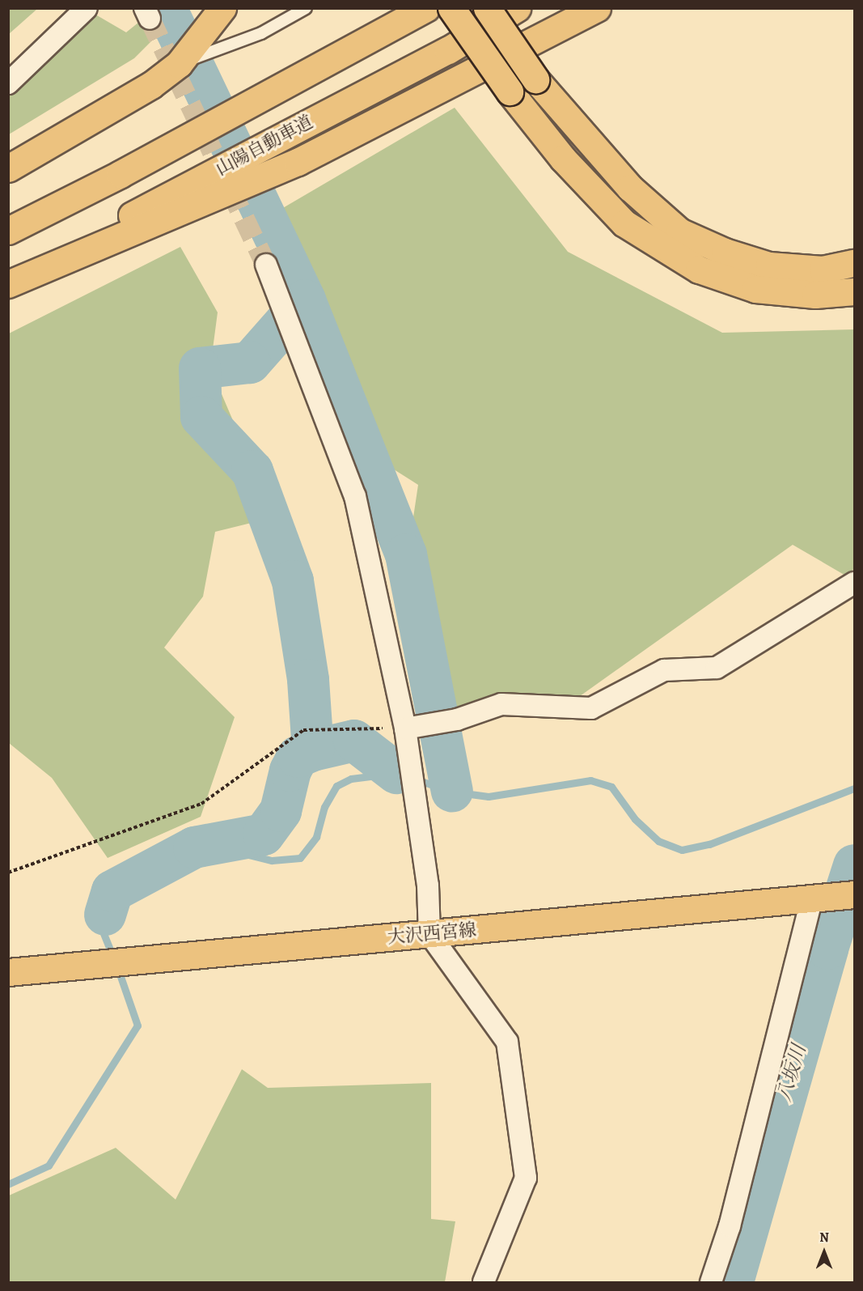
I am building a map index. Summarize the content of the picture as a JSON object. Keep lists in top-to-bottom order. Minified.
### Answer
{"streets":{"main road":["山陽自動車道","大沢西宮線"]},"water":["八坂川"],"north":"top"}
